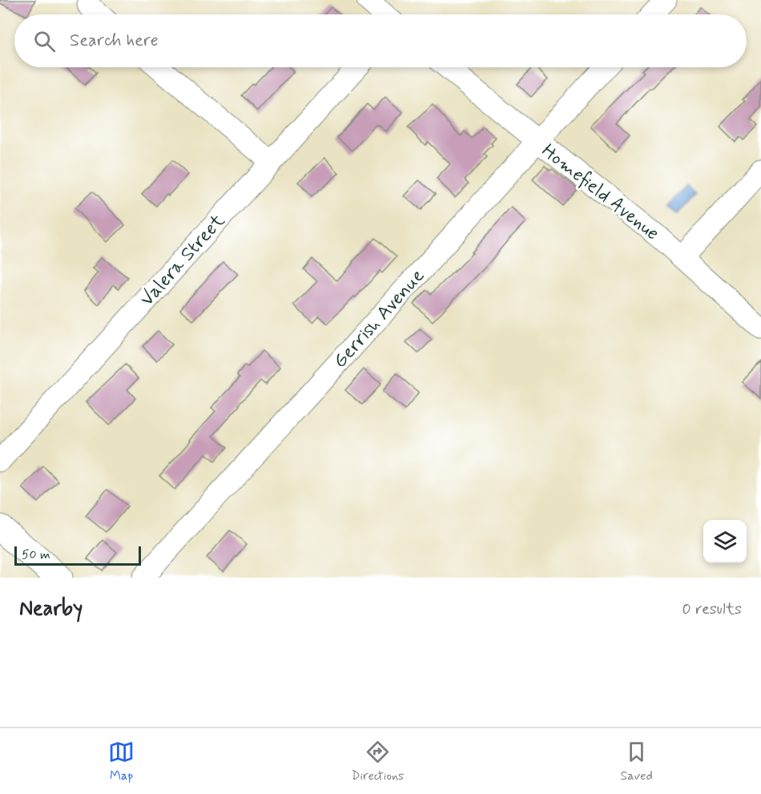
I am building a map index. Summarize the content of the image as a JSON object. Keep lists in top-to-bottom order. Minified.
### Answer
{"streets":{"street":["Homefield Avenue","Valera Street","Gerrish Avenue"]},"crossings":[["Homefield Avenue","Gerrish Avenue"]],"scale_bar":"50 m","page":{"search":"Search here","scale":"50 m","heading":["Nearby","0 results"],"nav":["Map","Directions","Saved"]}}
